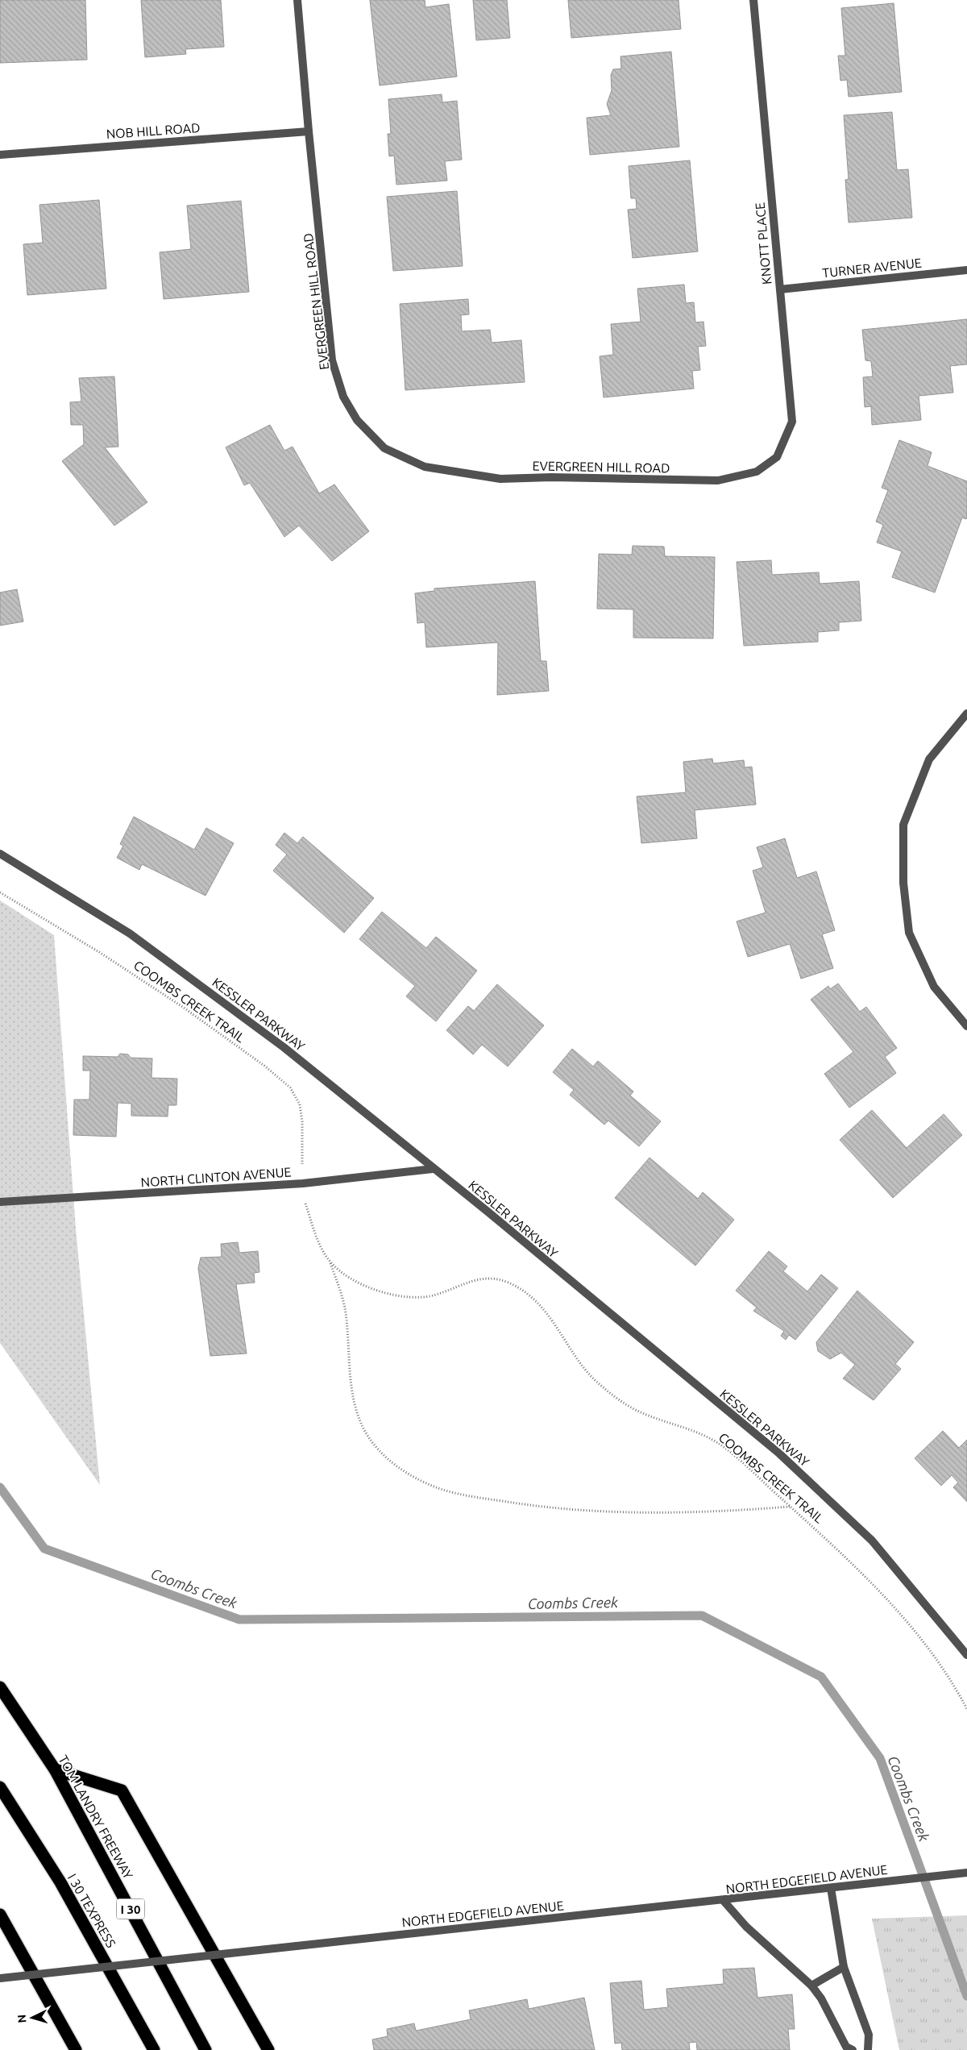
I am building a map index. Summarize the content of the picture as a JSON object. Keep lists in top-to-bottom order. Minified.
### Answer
{"streets":{"highway":["TOM LANDRY FREEWAY","I 30","I 30 TEXPRESS"],"street":["NOB HILL ROAD","KNOTT PLACE","TURNER AVENUE","EVERGREEN HILL ROAD","KESSLER PARKWAY","NORTH CLINTON AVENUE","NORTH EDGEFIELD AVENUE"],"path":["COOMBS CREEK TRAIL"]},"crossings":[["NOB HILL ROAD","EVERGREEN HILL ROAD"],["KNOTT PLACE","TURNER AVENUE"],["KNOTT PLACE","EVERGREEN HILL ROAD"],["KESSLER PARKWAY","NORTH CLINTON AVENUE"]],"water":["Coombs Creek"],"north":"left"}
